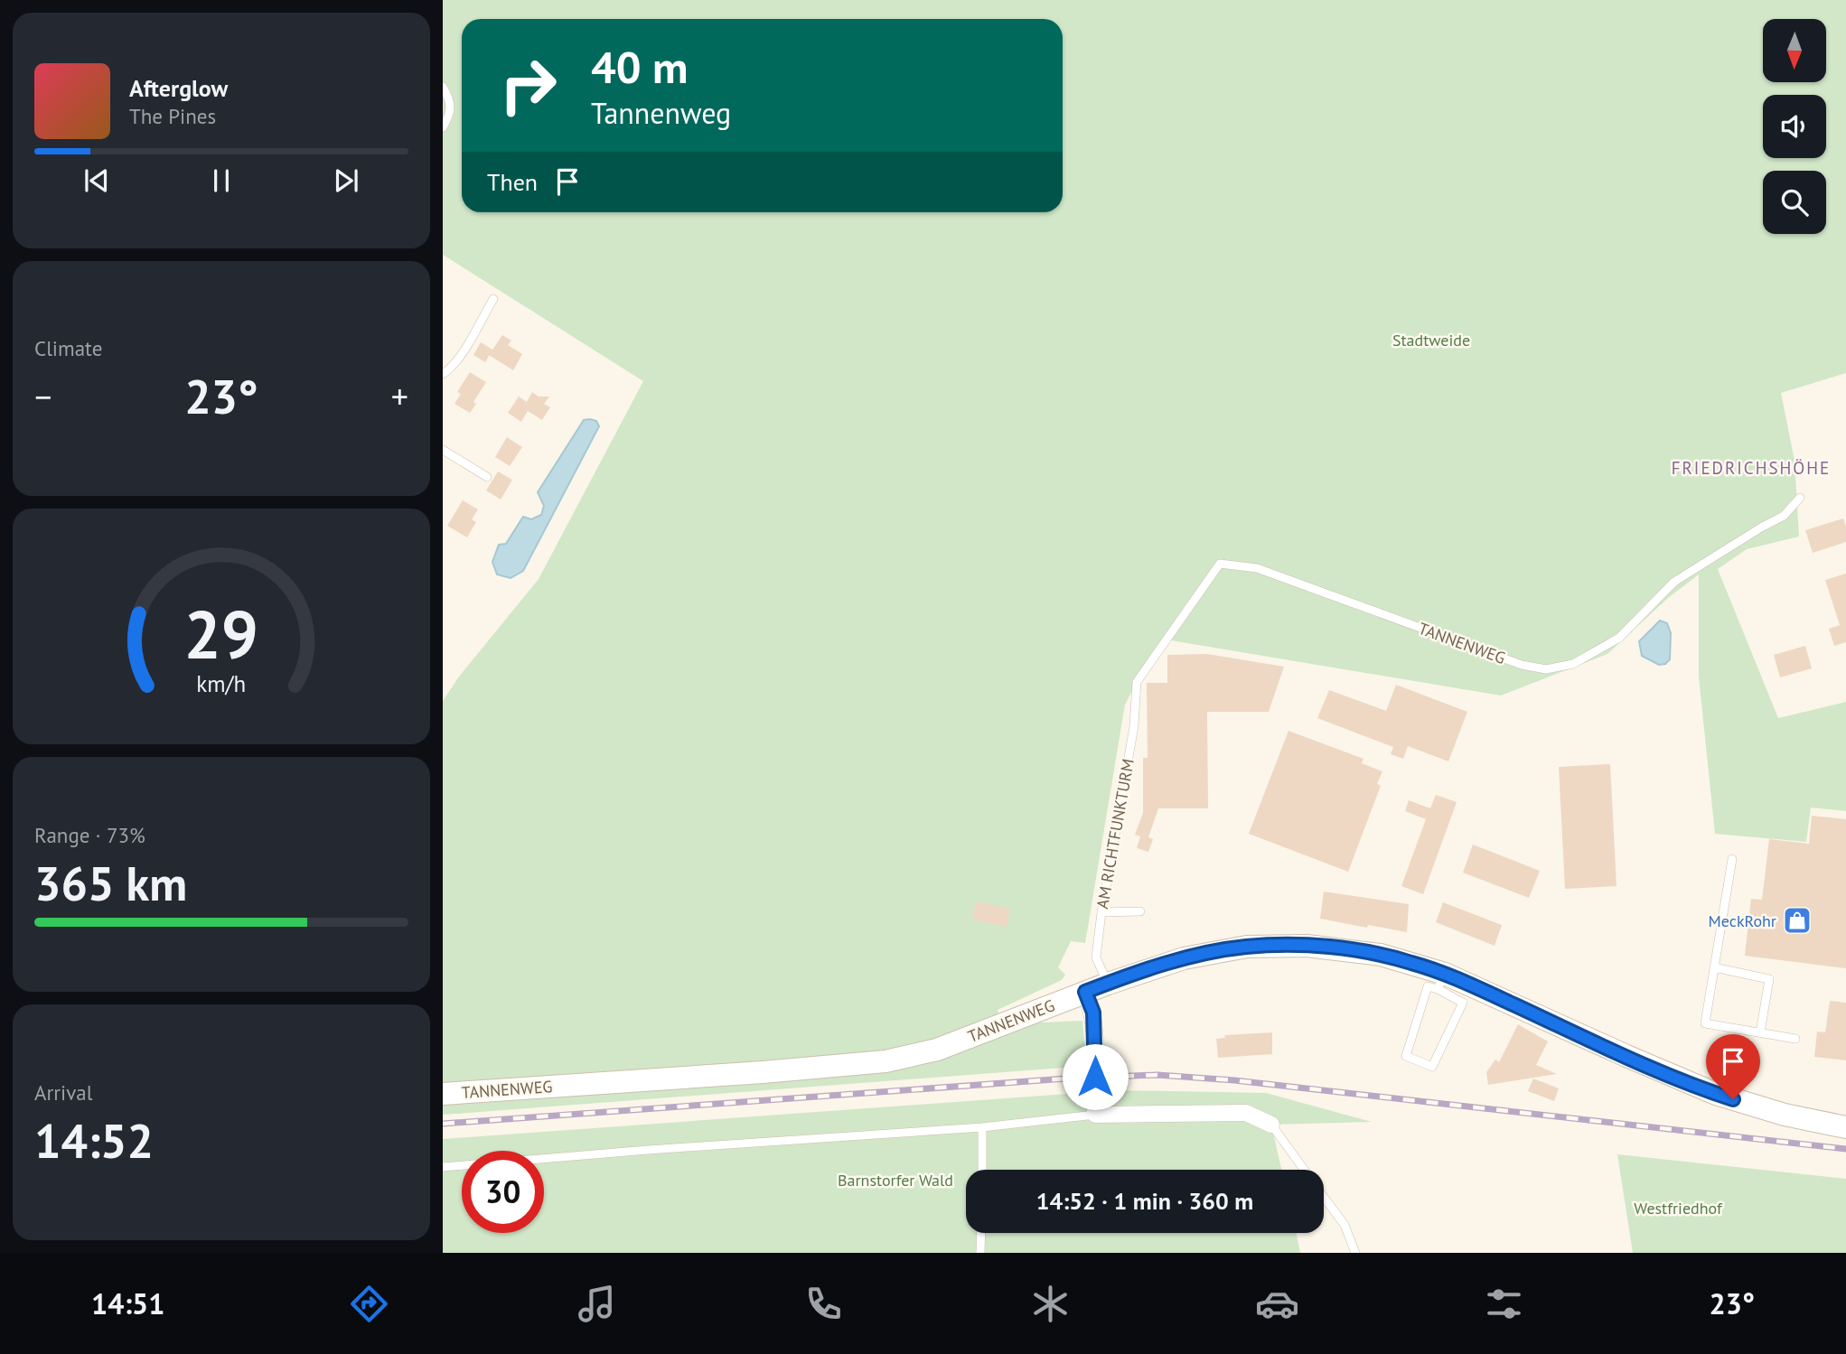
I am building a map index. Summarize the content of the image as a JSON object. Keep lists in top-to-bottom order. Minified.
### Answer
{"streets":{"street":["TANNENWEG"],"lane":["AM RICHTFUNKTURM"]},"crossings":[["TANNENWEG","AM RICHTFUNKTURM"]],"districts":["FRIEDRICHSHÖHE"],"parks":["Stadtweide","Barnstorfer Wald","Westfriedhof"],"places":{"shop":["MeckRohr"]},"north":"bottom","page":{"turn":["40 m","Tannenweg"],"song":["Afterglow","The Pines"],"then":"Then","tile":["Climate",["Range · 73%","365 km"],["Arrival","14:52"]],"heat":["−","23°","+"],"limit":"30","trip":"14:52 · 1 min · 360 m","tabs":["14:51","23°"],"gauge":["29","km/h"]}}
